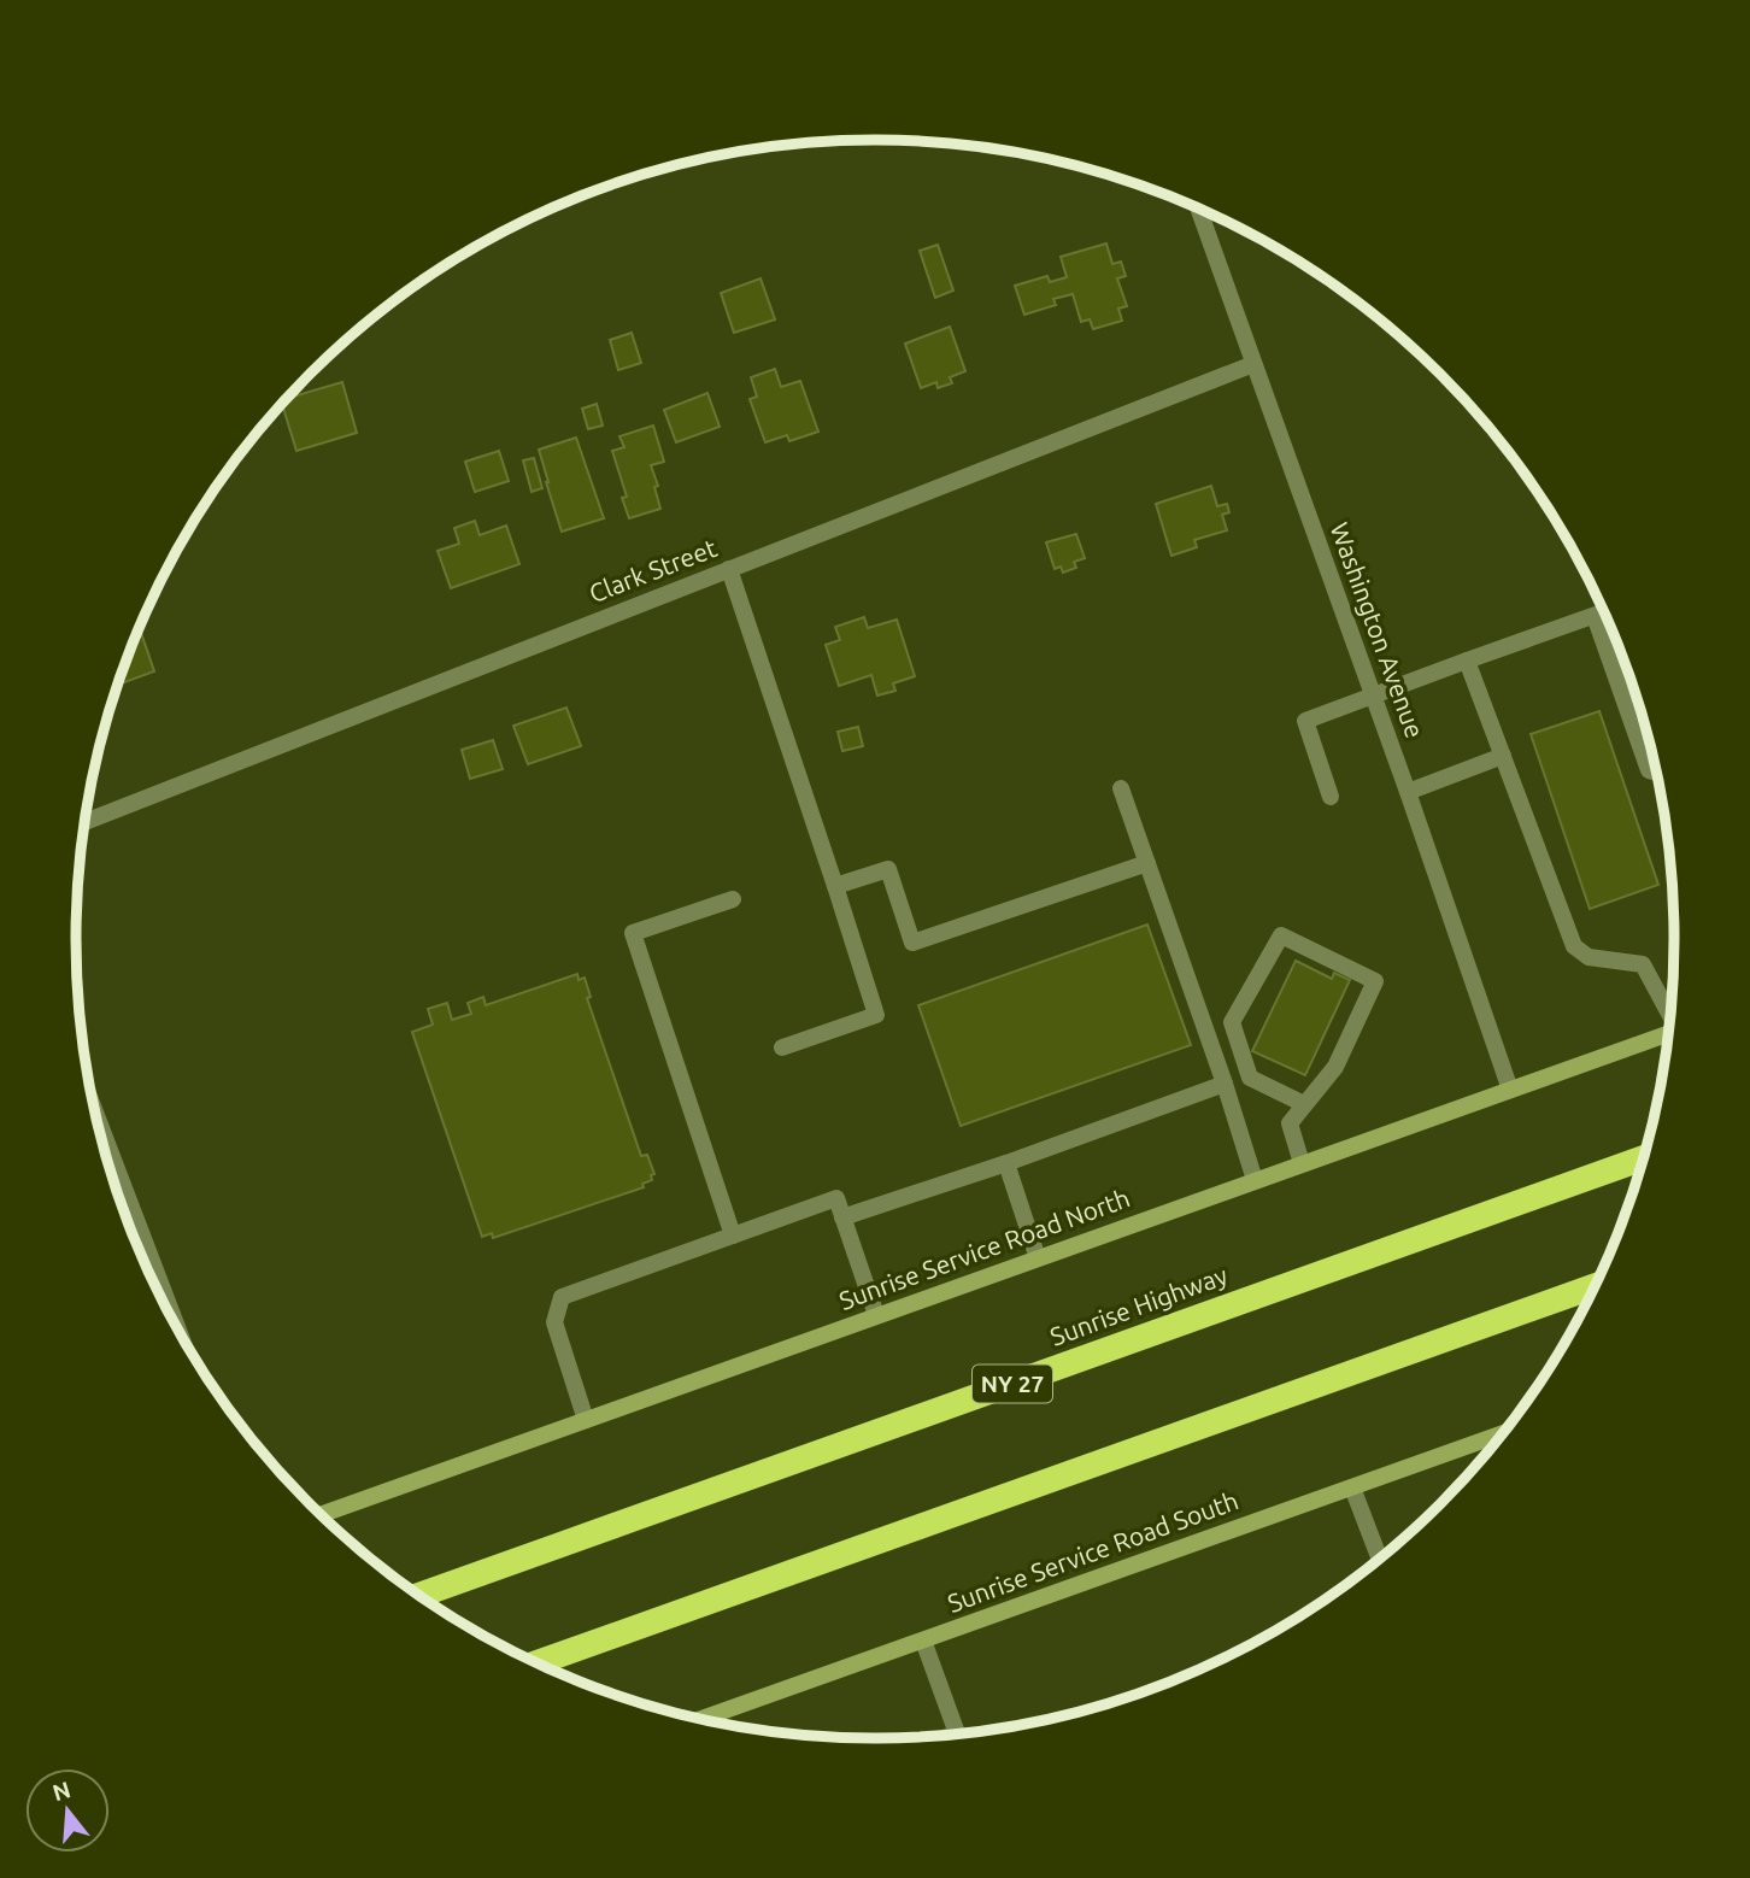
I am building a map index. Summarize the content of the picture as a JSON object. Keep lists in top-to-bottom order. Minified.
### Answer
{"streets":{"highway":["Sunrise Highway","NY 27"],"main road":["Sunrise Service Road North","Sunrise Service Road South"],"street":["Clark Street","Washington Avenue"]},"crossings":[["Clark Street","Washington Avenue"],["Washington Avenue","Sunrise Service Road North"]],"north":"top"}
